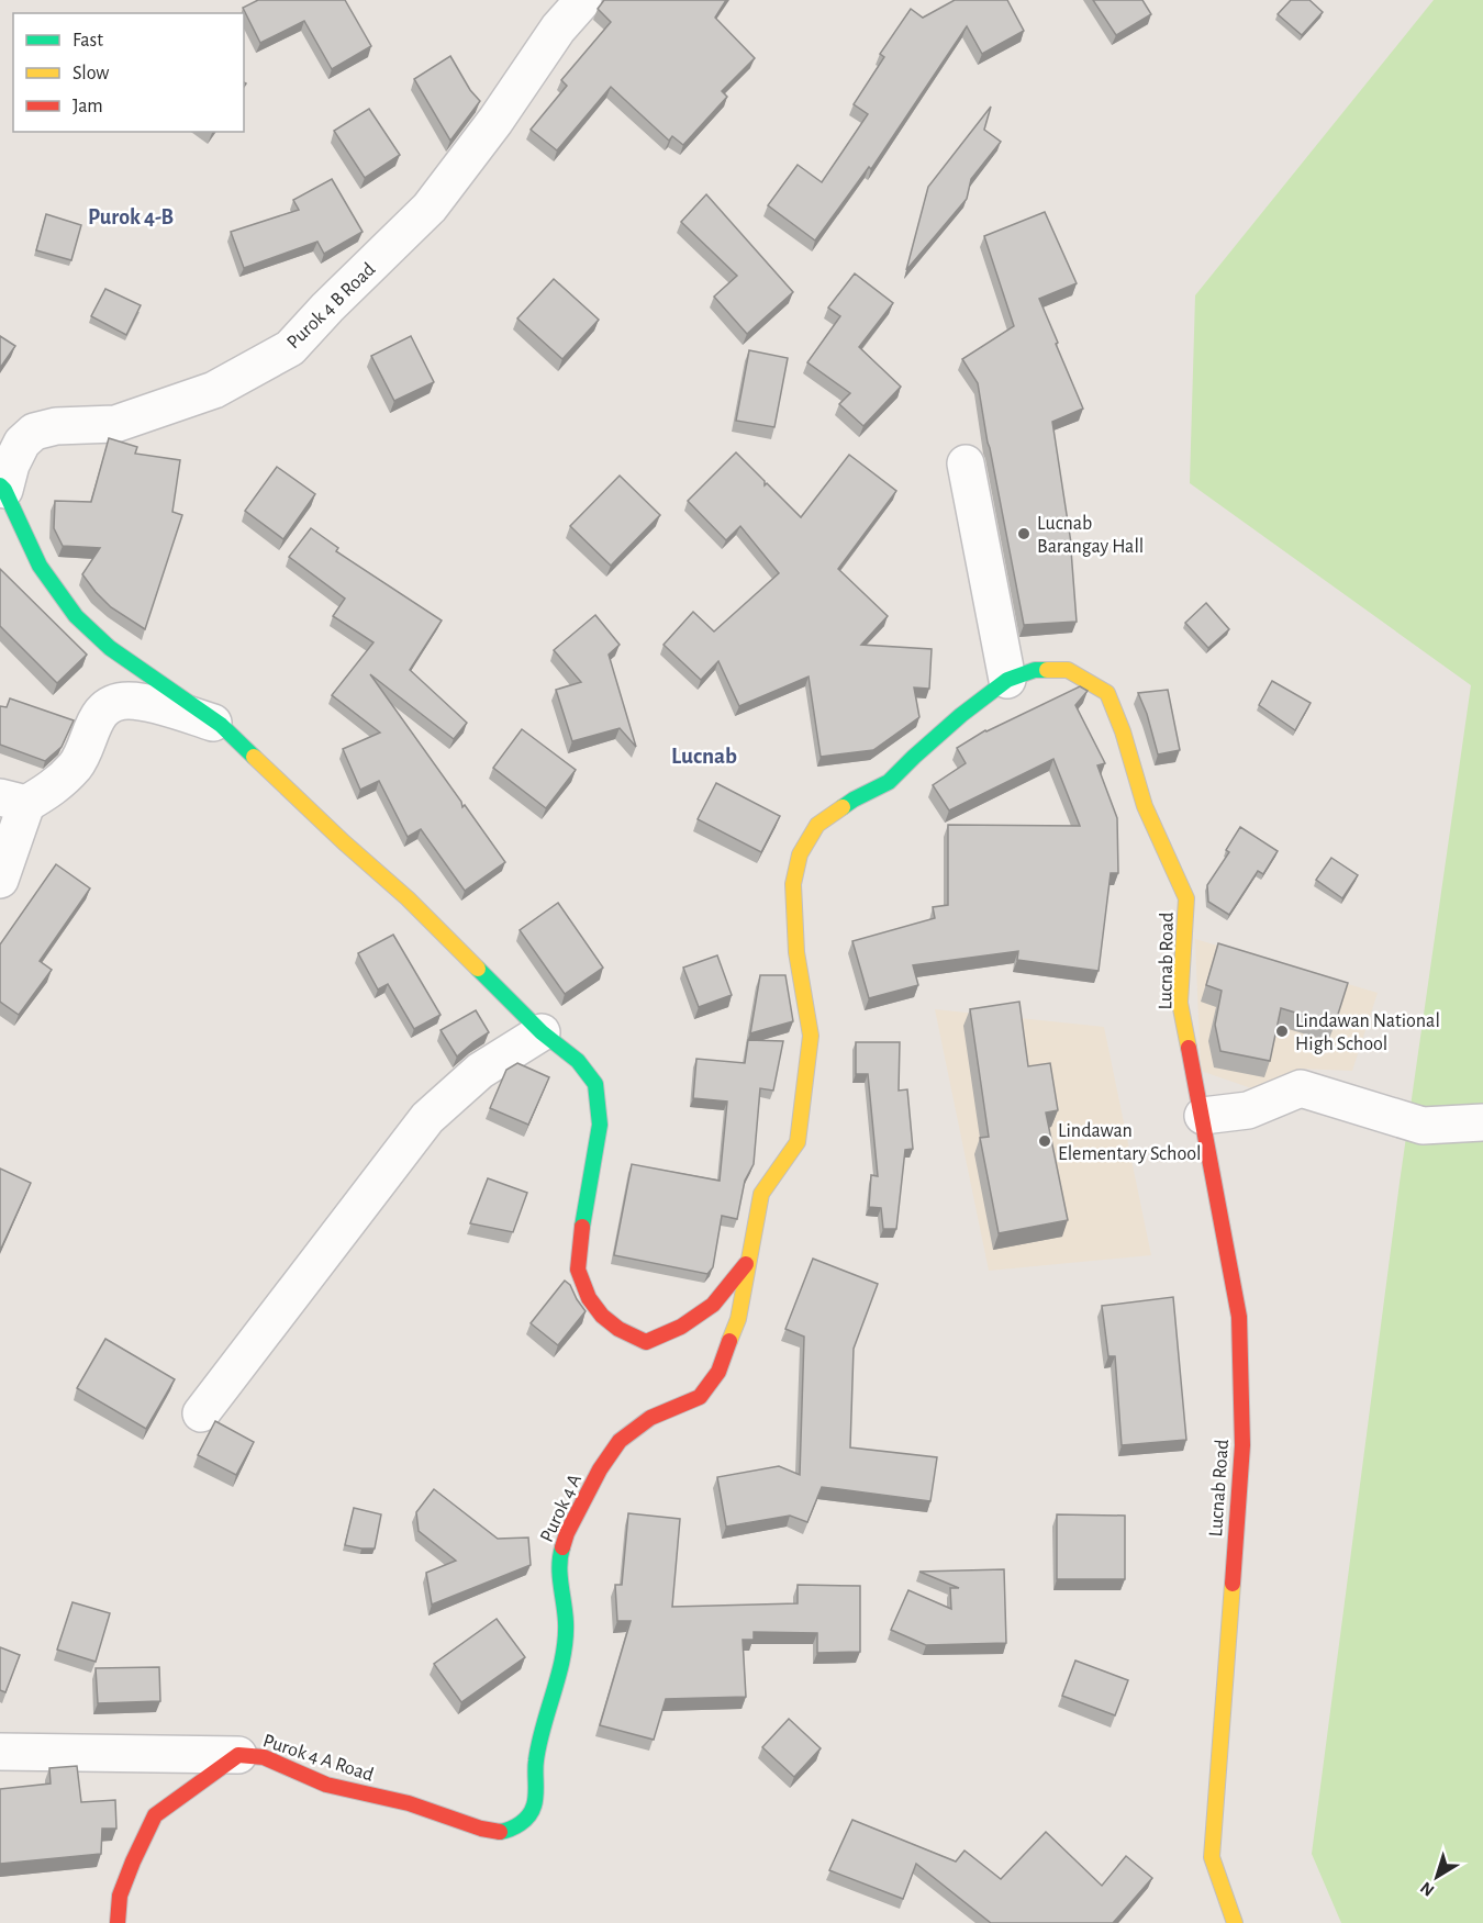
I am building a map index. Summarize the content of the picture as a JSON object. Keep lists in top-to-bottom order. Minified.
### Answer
{"streets":{"street":["Purok 4 B Road","Lucnab Road","Purok 4 A","Purok 4 A Road"]},"crossings":[["Lucnab Road","Purok 4 A"],["Purok 4 A","Purok 4 A Road"]],"districts":["Purok 4-B","Lucnab"],"places":["Lucnab Barangay Hall","Lindawan National High School","Lindawan Elementary School"],"legend":["Fast","Slow","Jam"],"north":"bottom left"}
